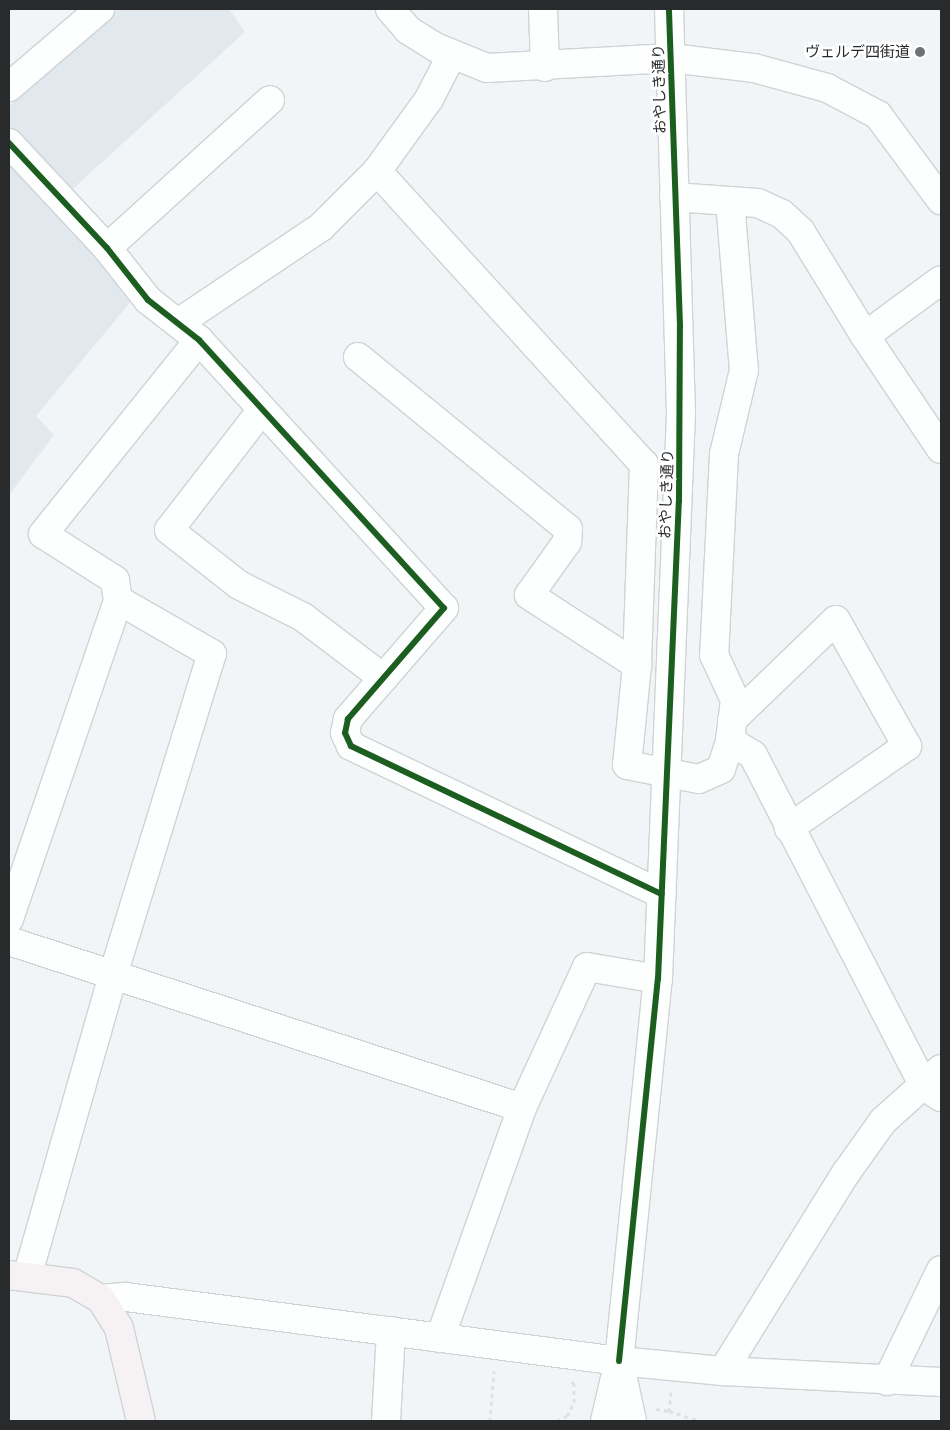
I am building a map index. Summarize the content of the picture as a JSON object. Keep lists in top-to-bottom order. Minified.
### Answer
{"streets":{"street":["おやしき通り"]},"places":["ヴェルデ四街道"]}
